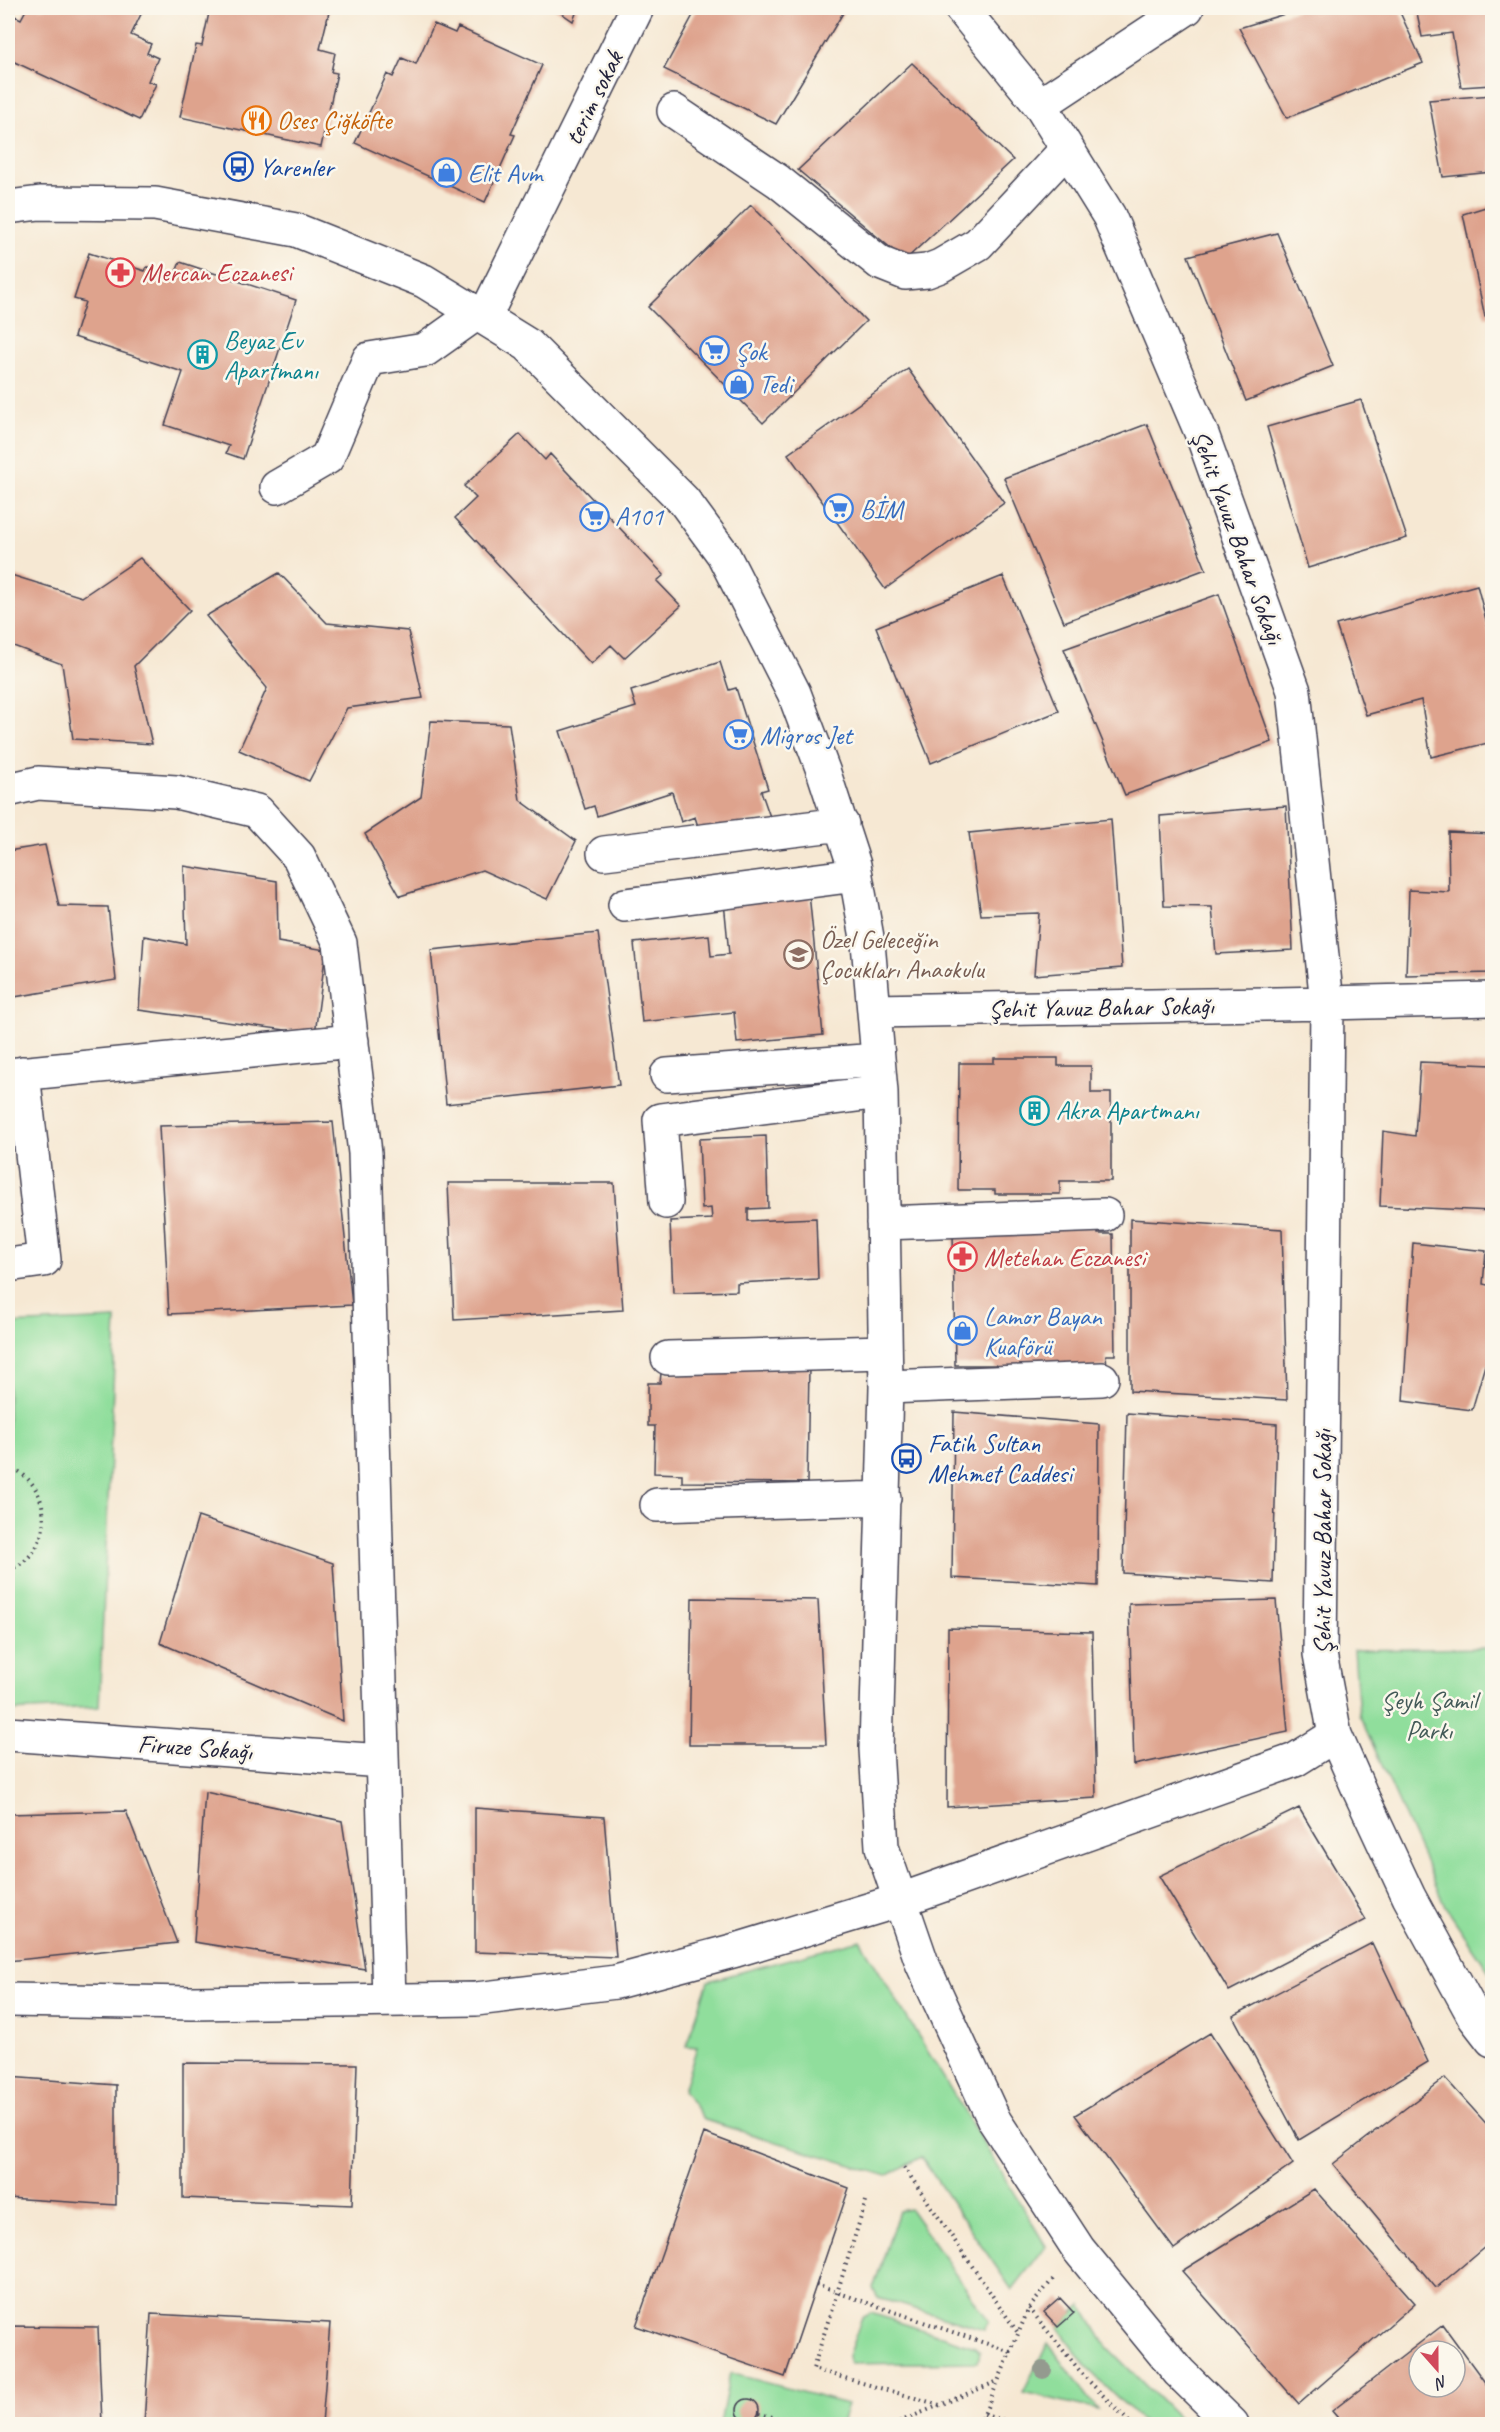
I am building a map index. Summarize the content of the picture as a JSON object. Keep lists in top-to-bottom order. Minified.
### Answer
{"streets":{"street":["terim sokak","Şehit Yavuz Bahar Sokağı","Firuze Sokağı"]},"parks":["Şeyh Şamil Parkı"],"places":{"restaurant":["Oses Çiğköfte"],"bus stop":["Yarenler","Fatih Sultan Mehmet Caddesi"],"shop":["Elit Avm","Tedi","Lamor Bayan Kuaförü"],"pharmacy":["Mercan Eczanesi","Metehan Eczanesi"],"supermarket":["Şok","BİM","A101","Migros Jet"],"building":["Beyaz Ev Apartmanı","Akra Apartmanı"],"school or university":["Özel Geleceğin Çocukları Anaokulu"]},"north":"bottom"}
